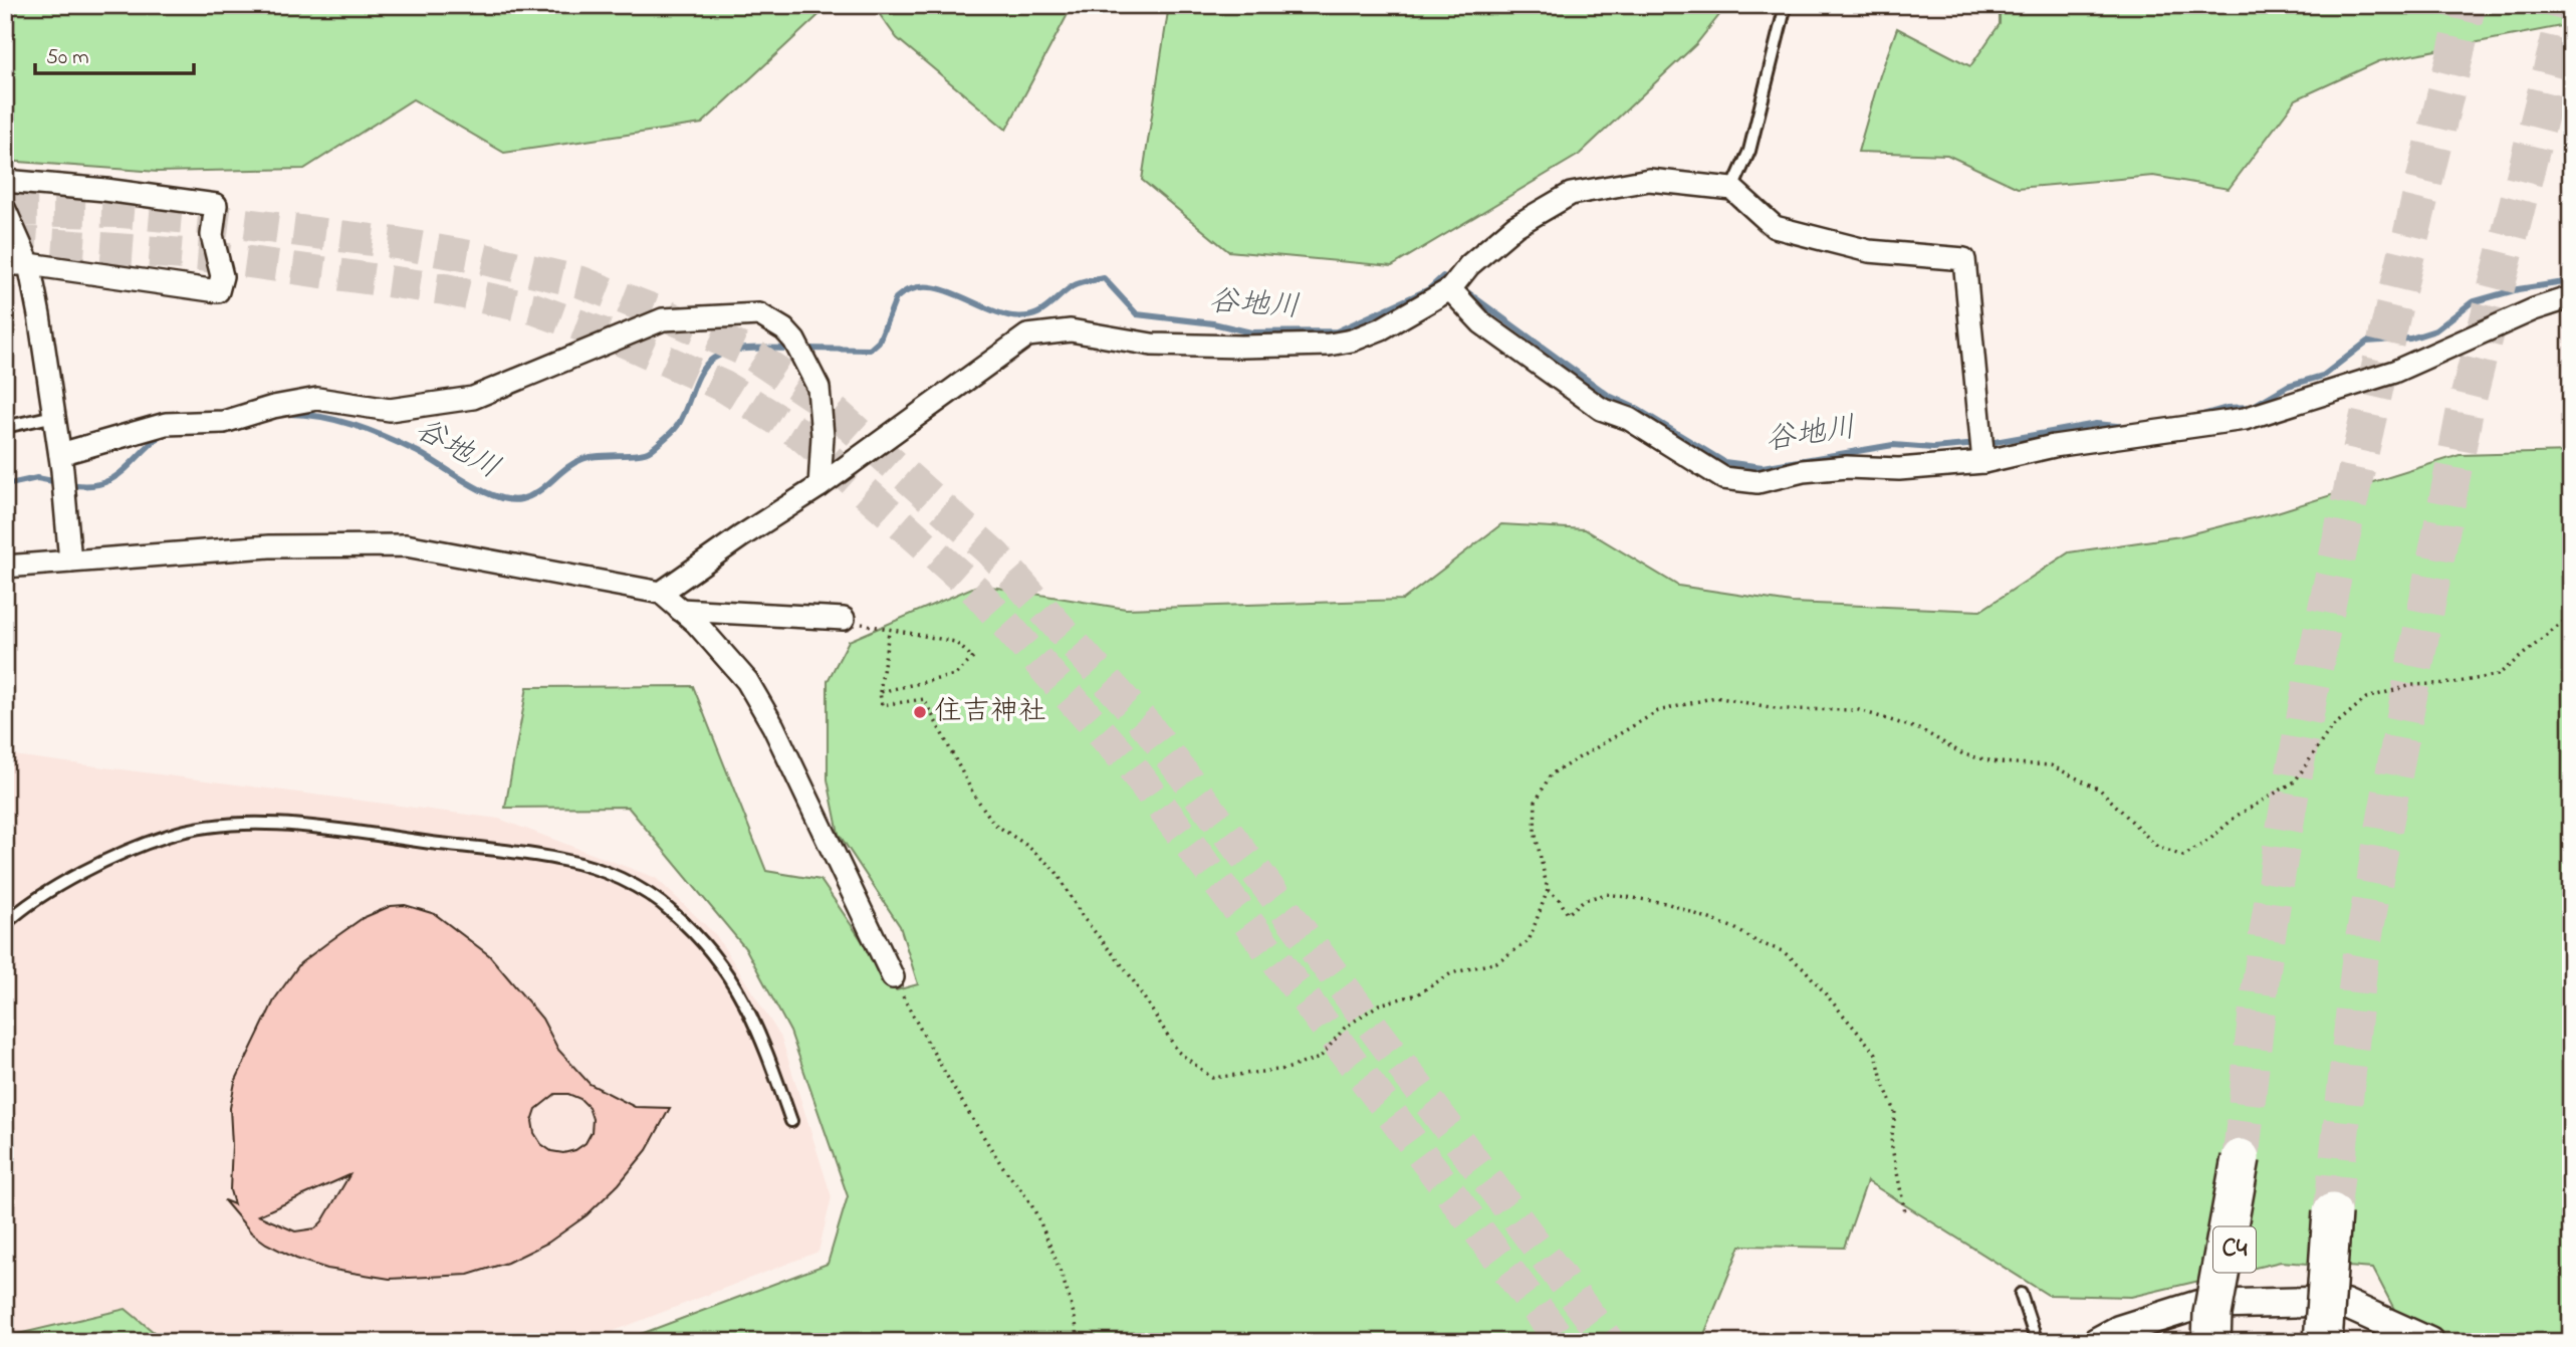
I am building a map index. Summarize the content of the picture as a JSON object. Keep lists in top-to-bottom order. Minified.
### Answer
{"streets":{"highway":["C4"]},"water":["谷地川"],"places":["住吉神社"],"scale_bar":"50 m"}
